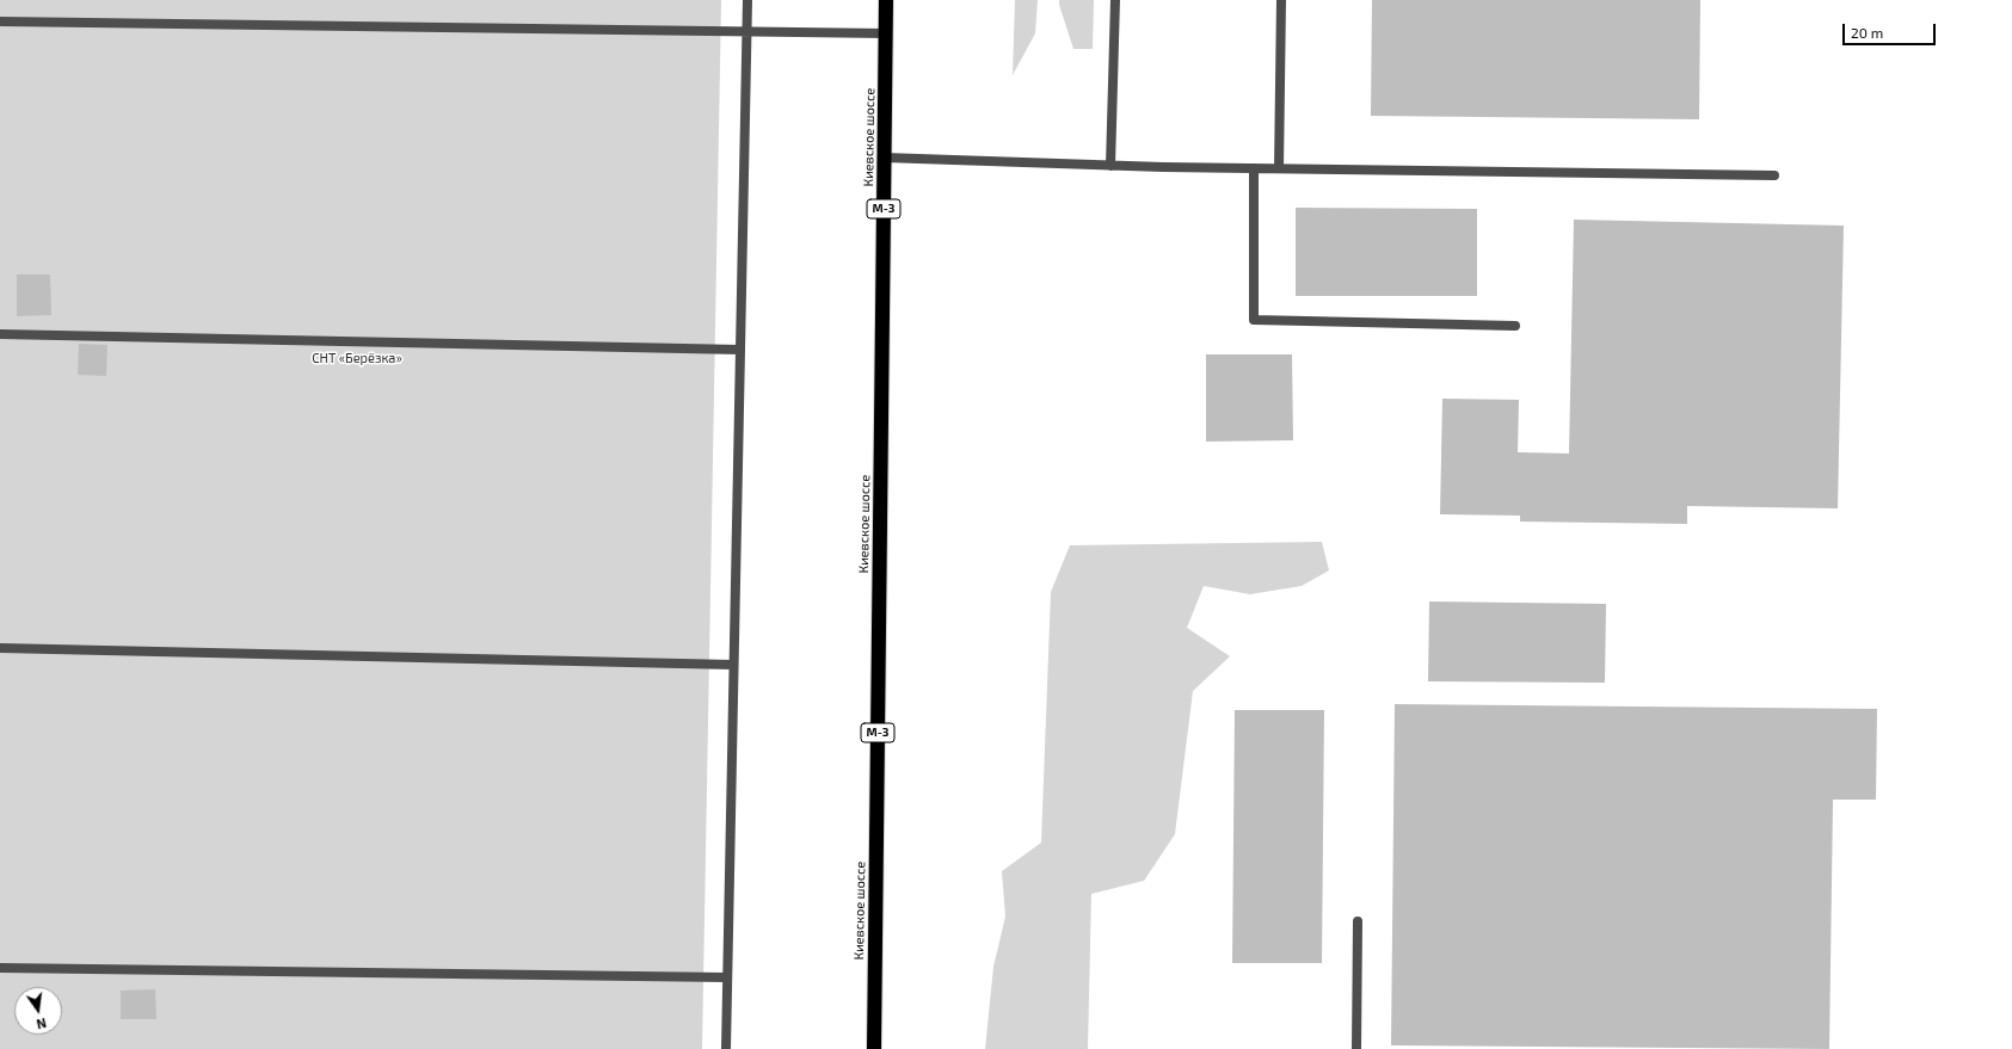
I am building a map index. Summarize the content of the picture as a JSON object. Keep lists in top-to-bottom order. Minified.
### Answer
{"streets":{"highway":["Киевское шоссе","М-3"]},"parks":["СНТ «Берёзка»"],"scale_bar":"20 m","north":"bottom"}
